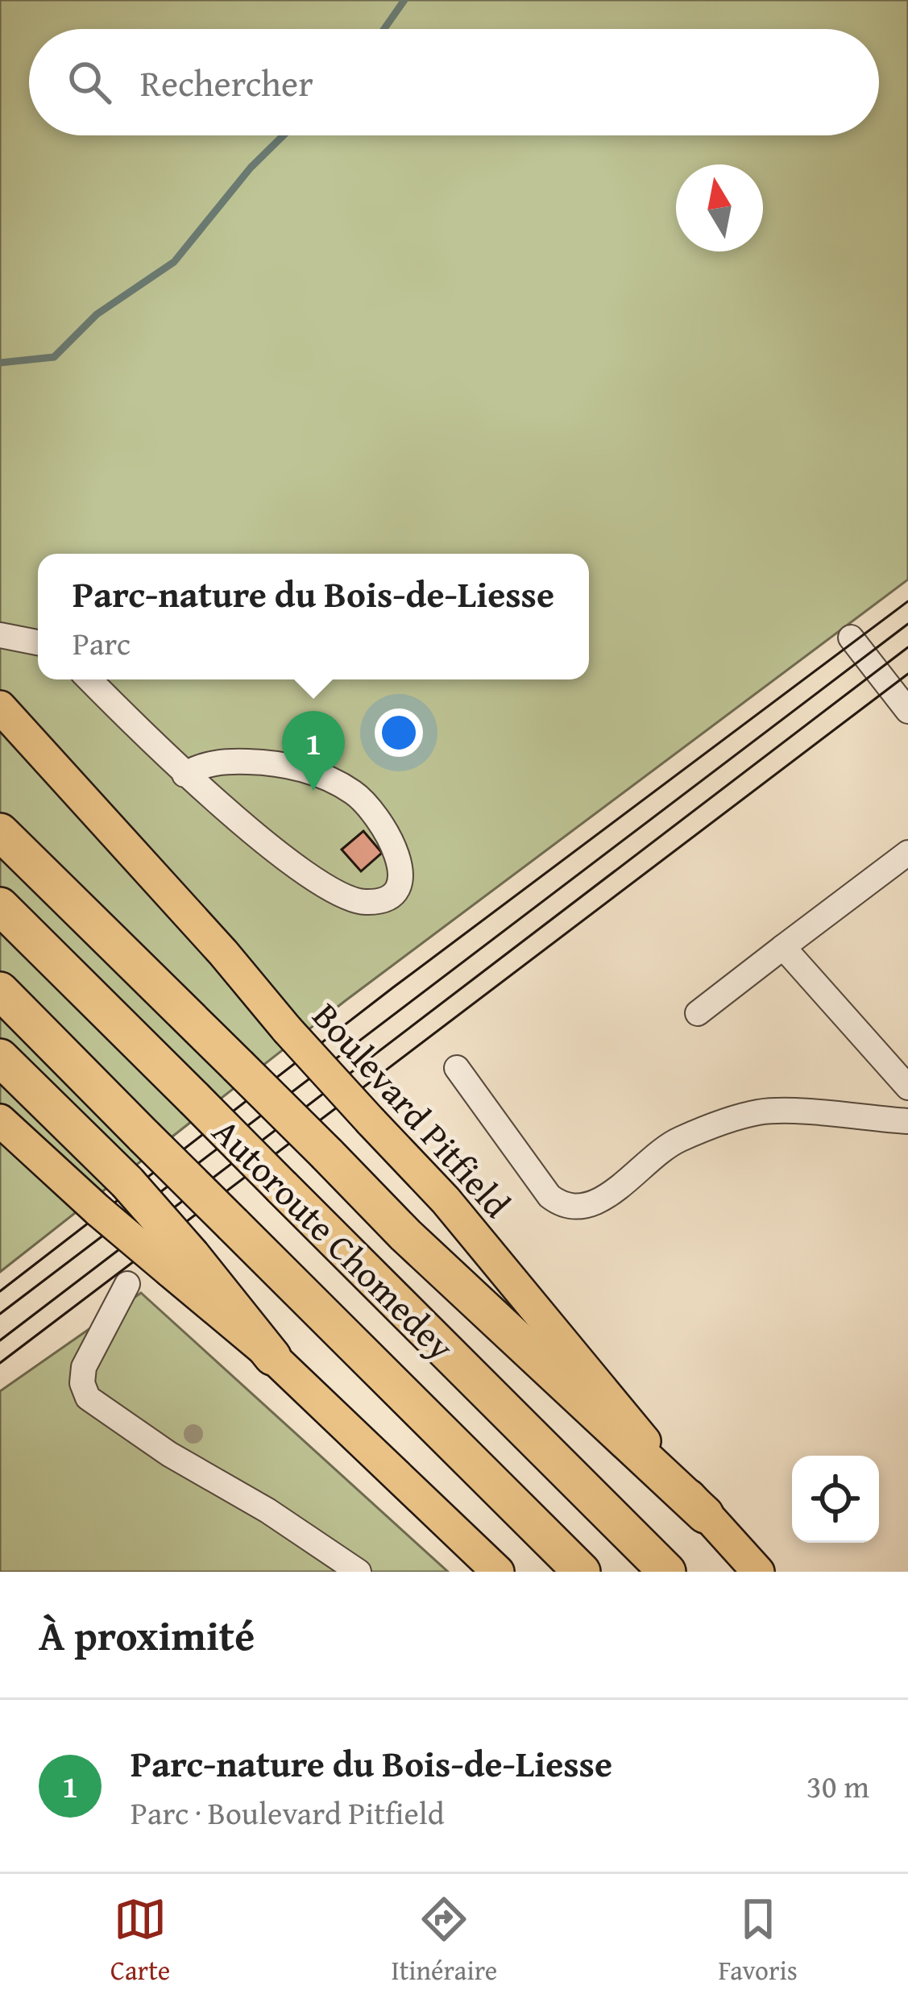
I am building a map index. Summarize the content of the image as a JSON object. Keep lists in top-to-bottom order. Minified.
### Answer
{"streets":{"highway":["Autoroute Chomedey"],"main road":["Boulevard Pitfield"]},"north":"top","page":{"search":"Rechercher","popup":["Parc-nature du Bois-de-Liesse","Parc"],"pins":"1","heading":"À proximité","list":[{"mark":"1","name":"Parc-nature du Bois-de-Liesse","note":"Parc · Boulevard Pitfield","value":"30 m"}],"nav":["Carte","Itinéraire","Favoris"]}}
